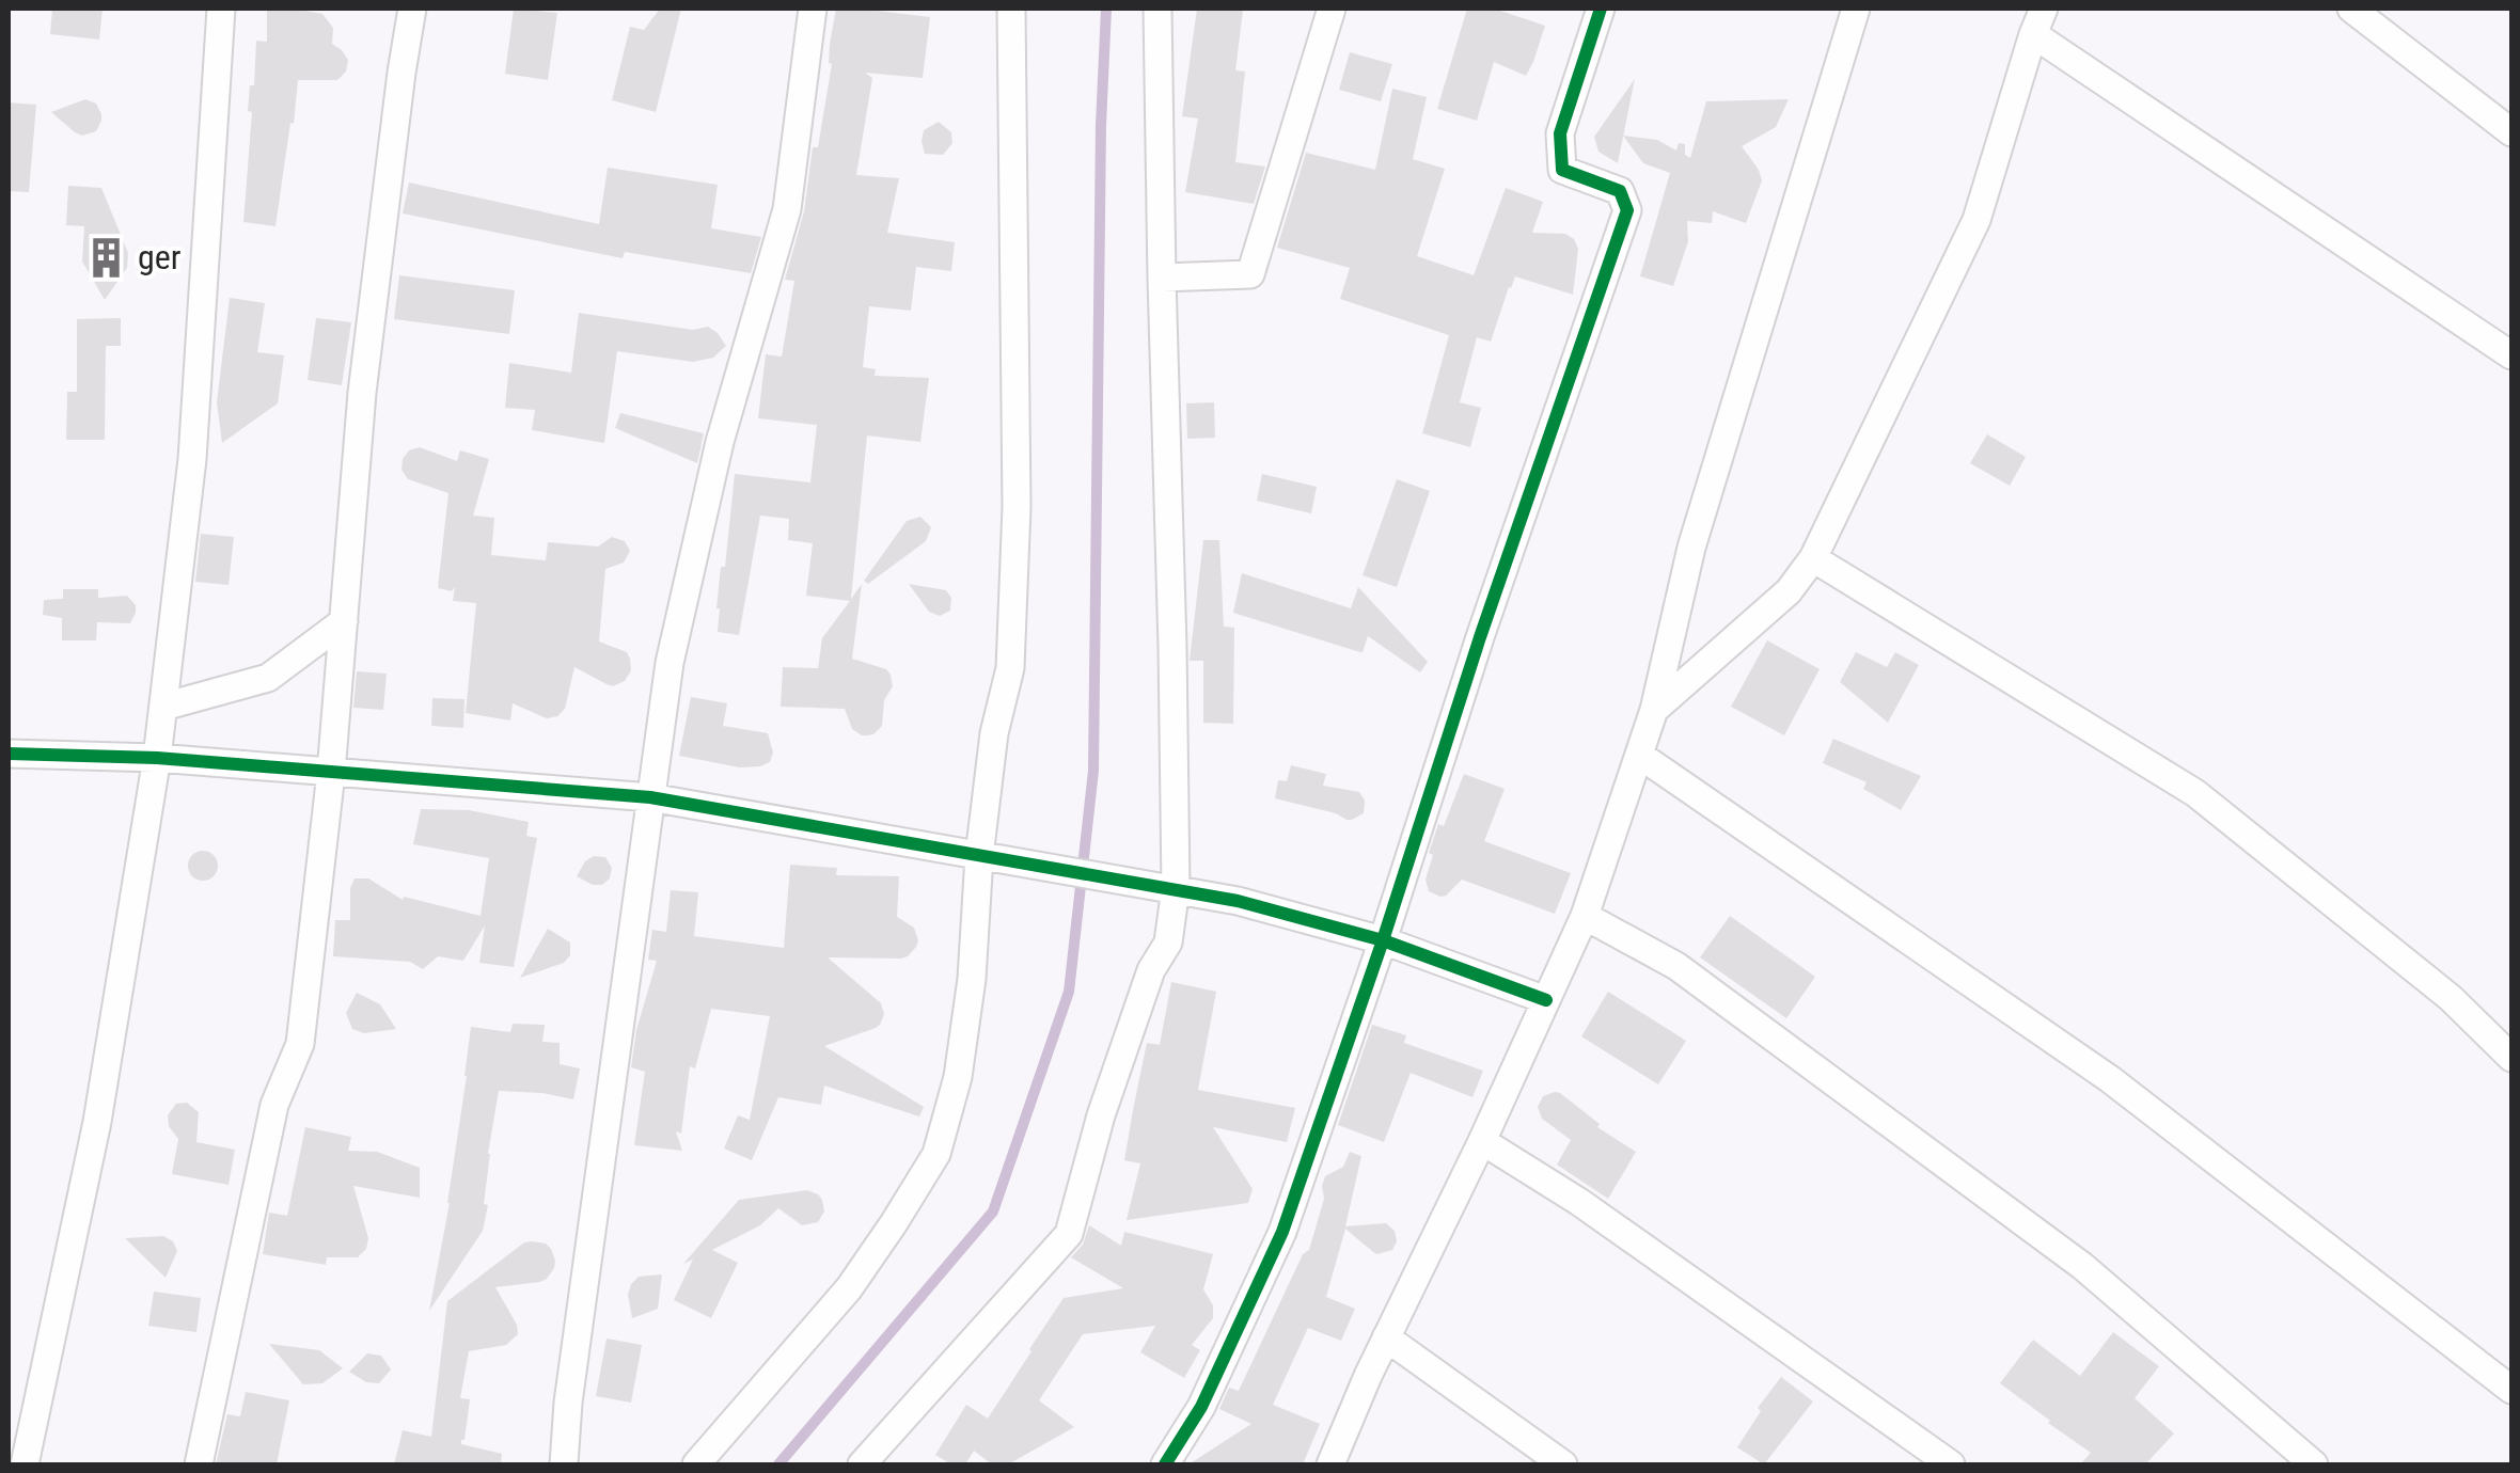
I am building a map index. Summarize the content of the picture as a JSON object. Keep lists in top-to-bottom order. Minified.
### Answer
{"places":{"building":["ger"]}}
